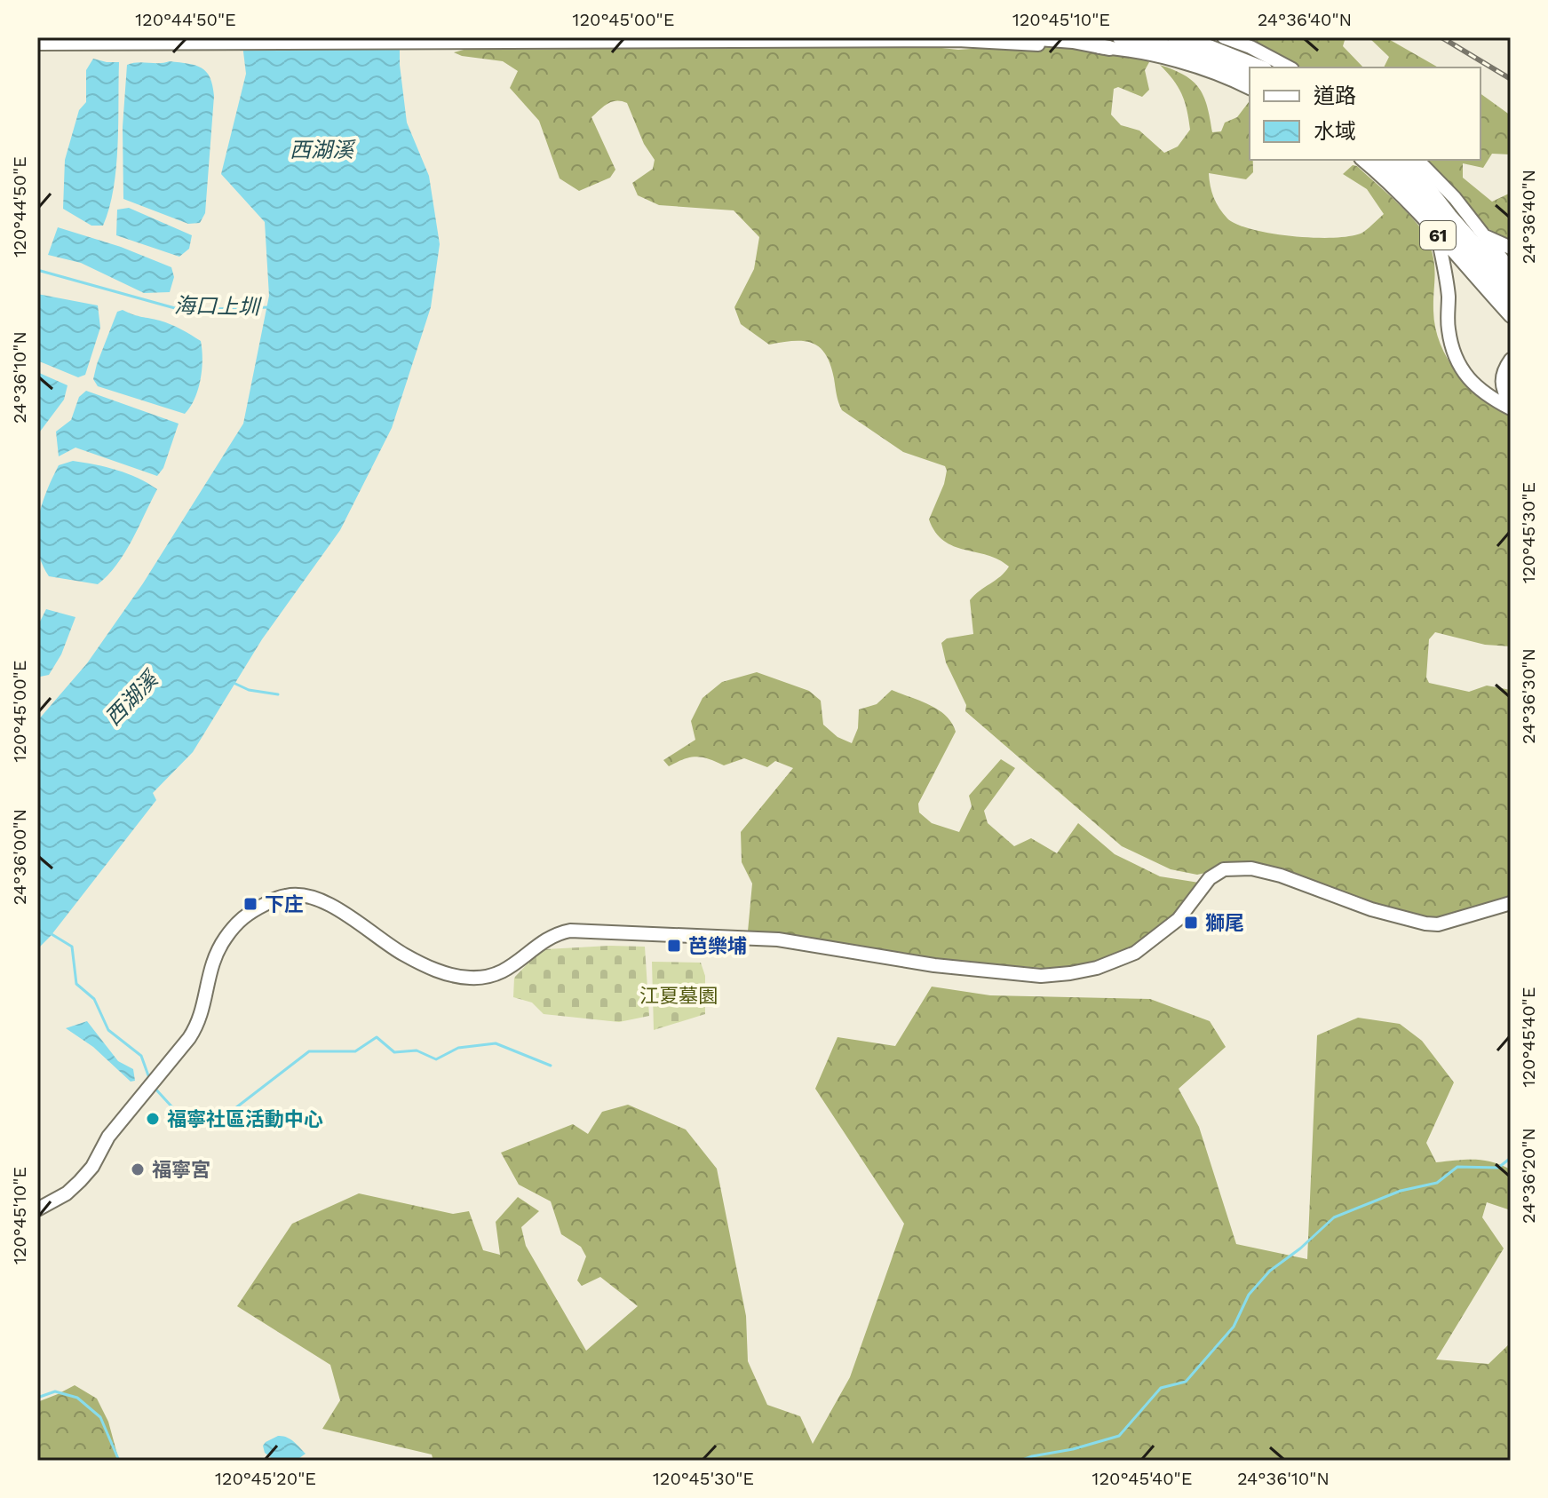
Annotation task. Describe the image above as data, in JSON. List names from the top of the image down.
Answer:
{
  "streets": {
    "highway": ["61"]
  },
  "water": ["西湖溪", "海口上圳"],
  "parks": ["江夏墓園"],
  "places": {
    "transit": ["下庄", "獅尾", "芭樂埔"],
    "other": ["福寧社區活動中心", "福寧宮"]
  },
  "legend": ["道路", "水域"],
  "coordinates": [
    "120°44'50\"E",
    "120°45'00\"E",
    "120°45'10\"E",
    "24°36'40\"N",
    "24°36'10\"N",
    "120°45'30\"E",
    "24°36'30\"N",
    "24°36'00\"N",
    "120°45'40\"E",
    "24°36'20\"N",
    "120°45'20\"E"
  ]
}
